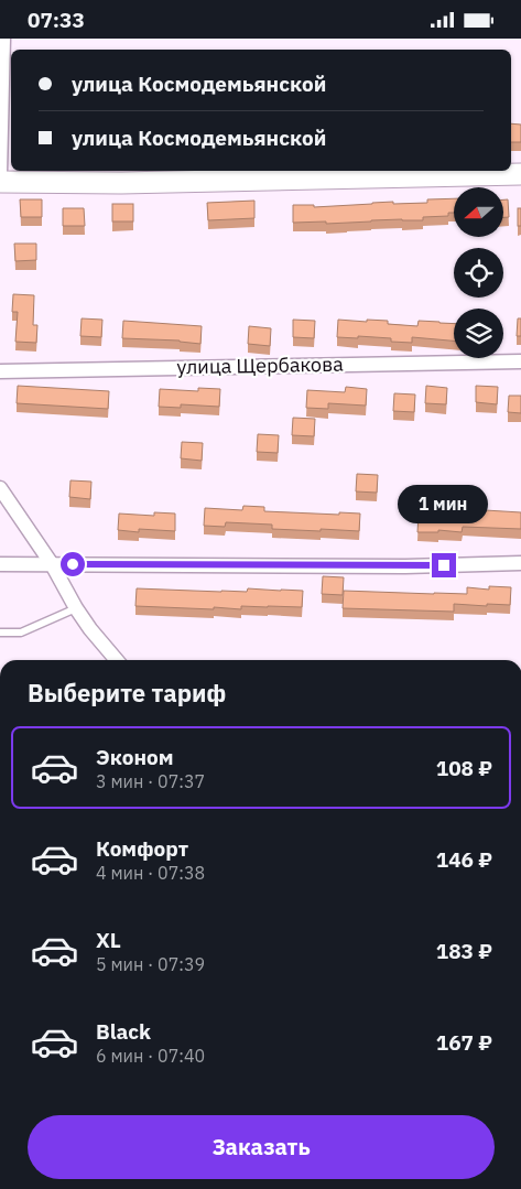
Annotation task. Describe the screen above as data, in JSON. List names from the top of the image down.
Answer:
{
  "streets": {
    "street": ["улица Щербакова"]
  },
  "north": "left",
  "page": {
    "status": "07:33",
    "banner": ["улица Космодемьянской", "улица Космодемьянской"],
    "bubble": "1 мин",
    "heading": "Выберите тариф",
    "list": [
      {
        "name": "Эконом",
        "note": "3 мин · 07:37",
        "value": "108 ₽"
      },
      {
        "name": "Комфорт",
        "note": "4 мин · 07:38",
        "value": "146 ₽"
      },
      {
        "name": "XL",
        "note": "5 мин · 07:39",
        "value": "183 ₽"
      },
      {
        "name": "Black",
        "note": "6 мин · 07:40",
        "value": "167 ₽"
      }
    ],
    "buttons": "Заказать"
  }
}
